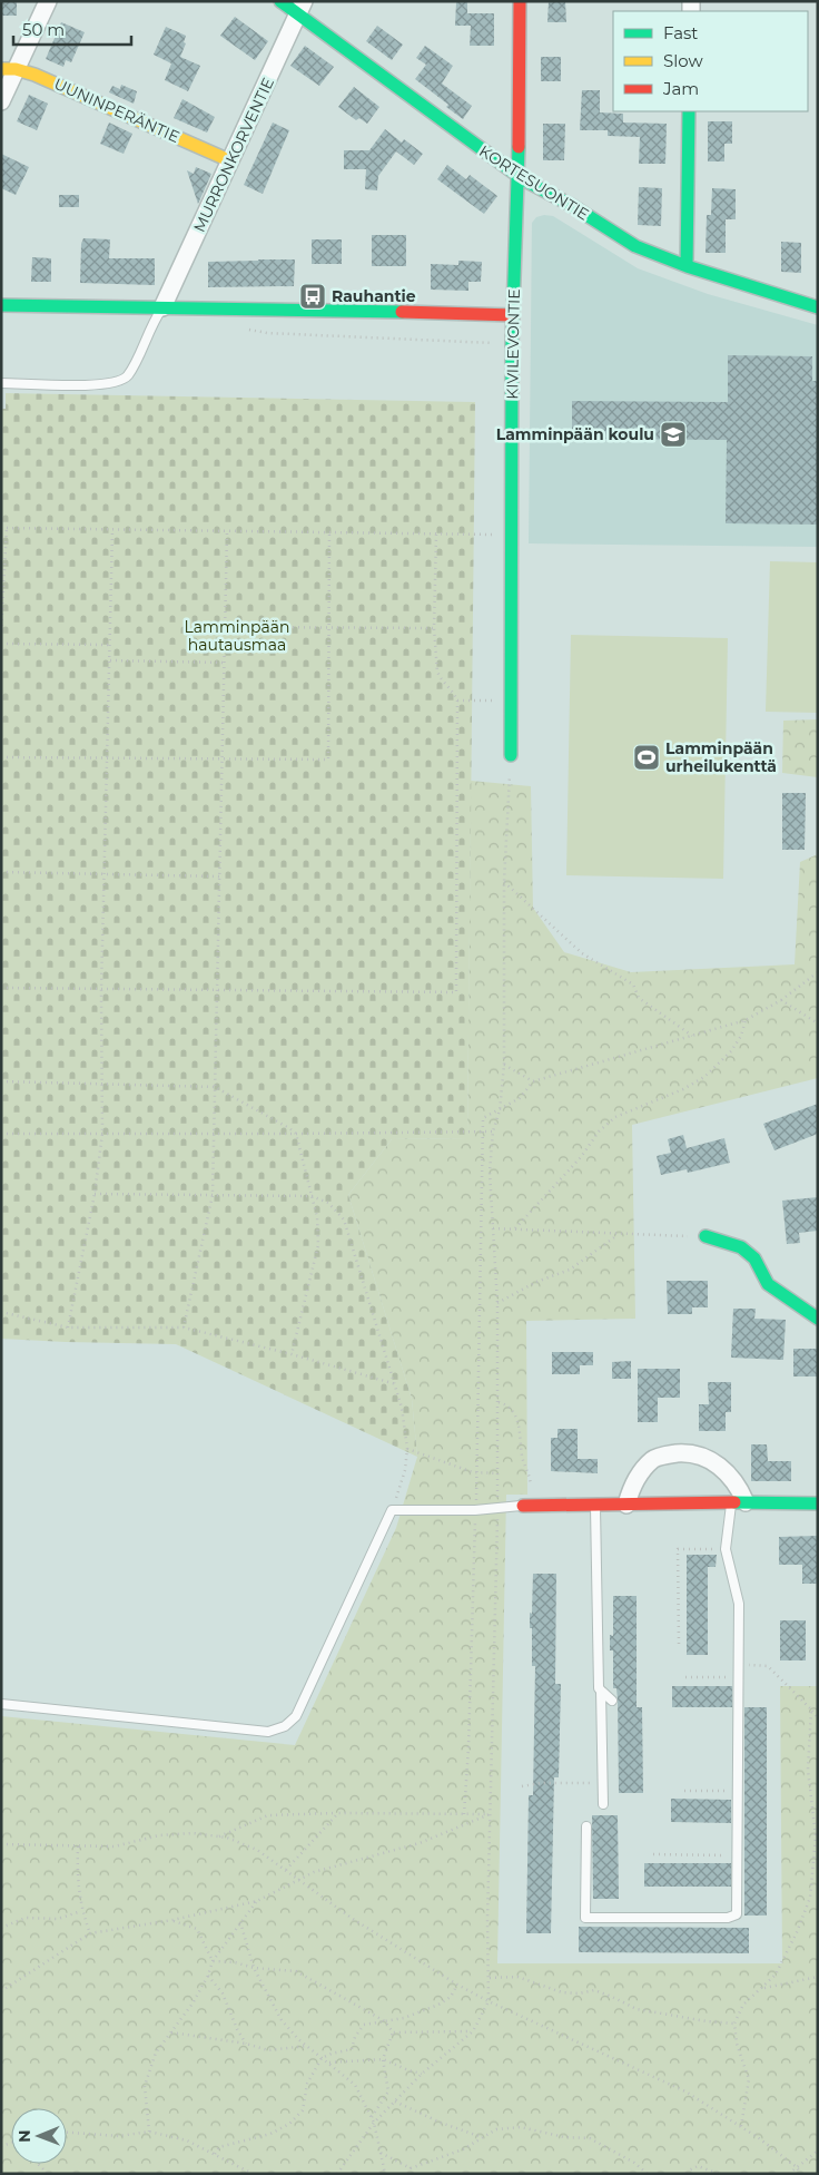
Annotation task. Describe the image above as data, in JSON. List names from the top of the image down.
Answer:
{
  "streets": {
    "street": [
      "UUNINPERÄNTIE",
      "MURRONKORVENTIE",
      "KORTESUONTIE",
      "KIVILEVONTIE"
    ]
  },
  "crossings": [
    ["UUNINPERÄNTIE", "MURRONKORVENTIE"],
    ["MURRONKORVENTIE", "KORTESUONTIE"],
    ["KORTESUONTIE", "KIVILEVONTIE"]
  ],
  "parks": ["Lamminpään hautausmaa"],
  "places": {
    "bus stop": ["Rauhantie"],
    "school or university": ["Lamminpään koulu"],
    "sports": ["Lamminpään urheilukenttä"]
  },
  "legend": ["Fast", "Slow", "Jam"],
  "scale_bar": "50 m",
  "north": "left"
}
